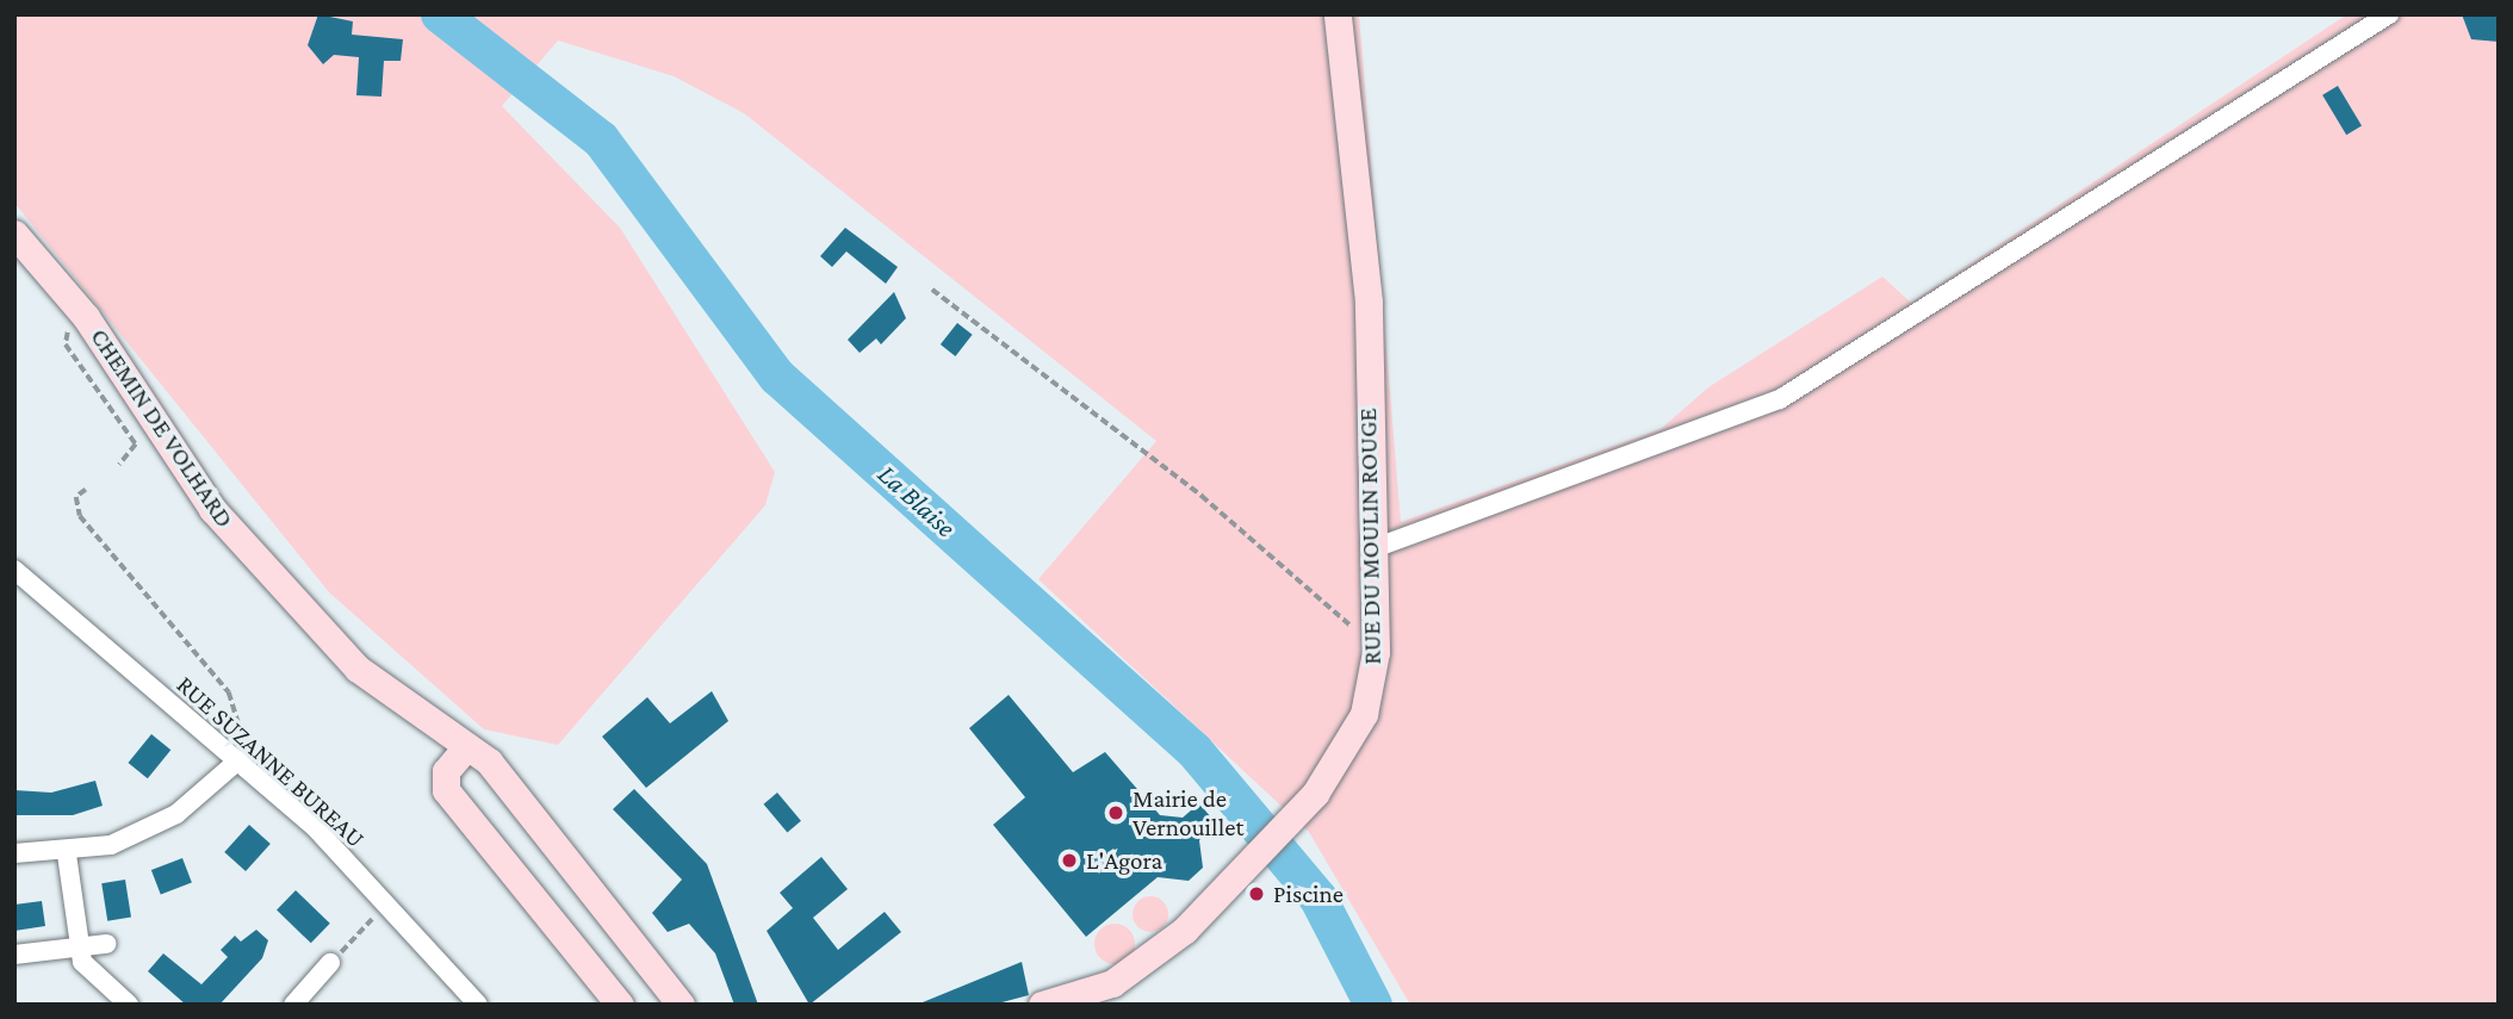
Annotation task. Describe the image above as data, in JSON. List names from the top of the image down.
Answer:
{
  "streets": {
    "street": ["CHEMIN DE VOLHARD", "RUE DU MOULIN ROUGE", "RUE SUZANNE BUREAU"]
  },
  "water": ["La Blaise"],
  "places": ["Mairie de Vernouillet", "L'Agora", "Piscine"]
}
